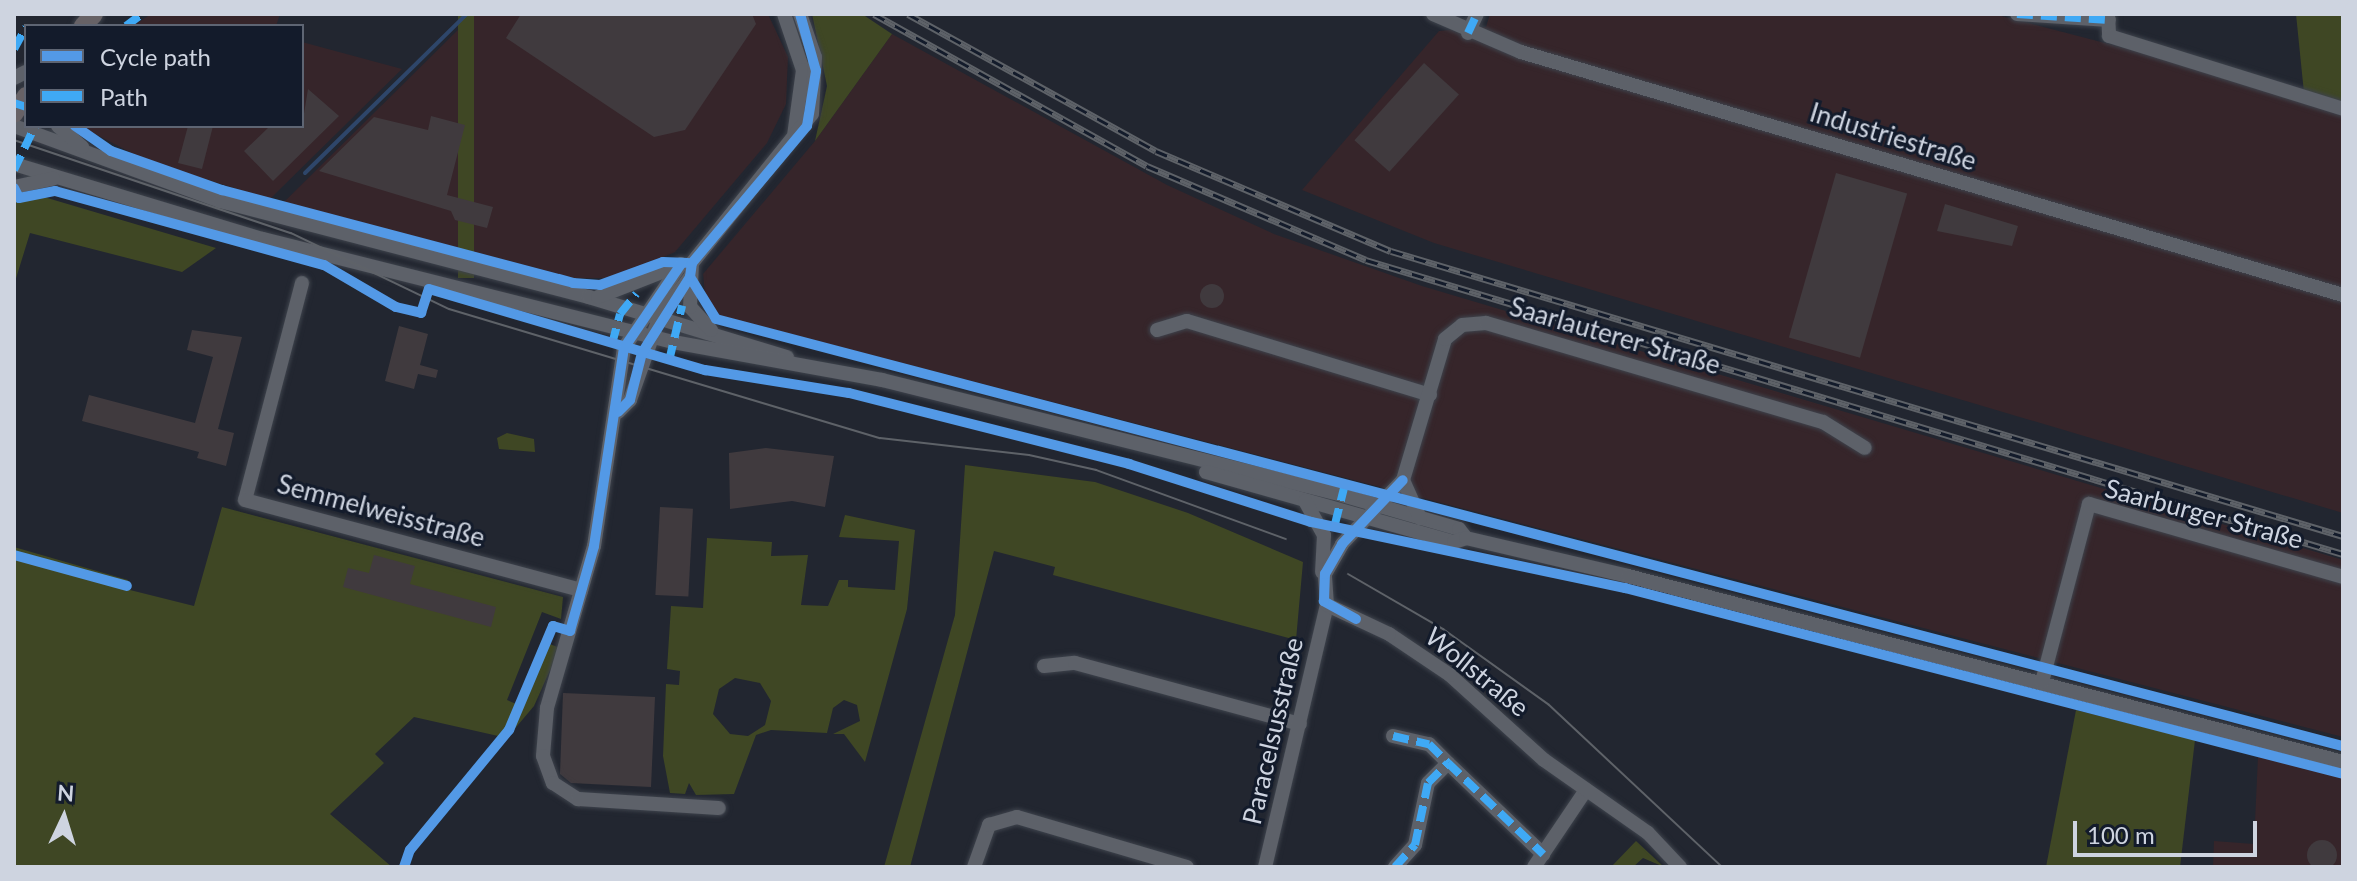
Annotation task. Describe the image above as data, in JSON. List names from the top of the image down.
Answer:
{
  "streets": {
    "street": [
      "Industriestraße",
      "Saarlauterer Straße",
      "Semmelweisstraße",
      "Saarburger Straße",
      "Wollstraße",
      "Paracelsusstraße"
    ]
  },
  "crossings": [
    ["Wollstraße", "Paracelsusstraße"]
  ],
  "legend": ["Cycle path", "Path"],
  "scale_bar": "100 m",
  "north": "top"
}
